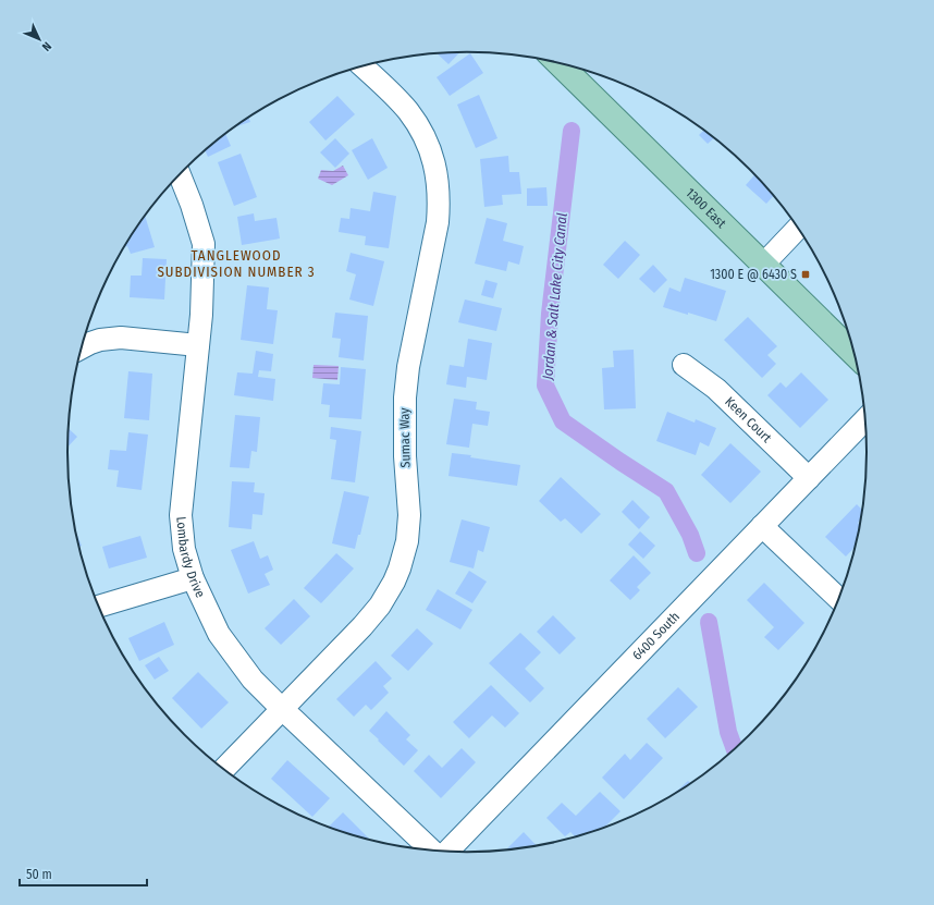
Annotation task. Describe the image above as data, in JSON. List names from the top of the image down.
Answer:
{
  "streets": {
    "main road": ["1300 East"],
    "street": [
      "Keen Court",
      "Sumac Way",
      "Lombardy Drive",
      "6400 South"
    ]
  },
  "crossings": [
    ["Keen Court", "6400 South"],
    ["Sumac Way", "Lombardy Drive"]
  ],
  "districts": ["TANGLEWOOD SUBDIVISION NUMBER 3"],
  "water": ["Jordan & Salt Lake City Canal"],
  "places": {
    "transit": ["1300 E @ 6430 S"]
  },
  "scale_bar": "50 m",
  "north": "bottom right"
}
